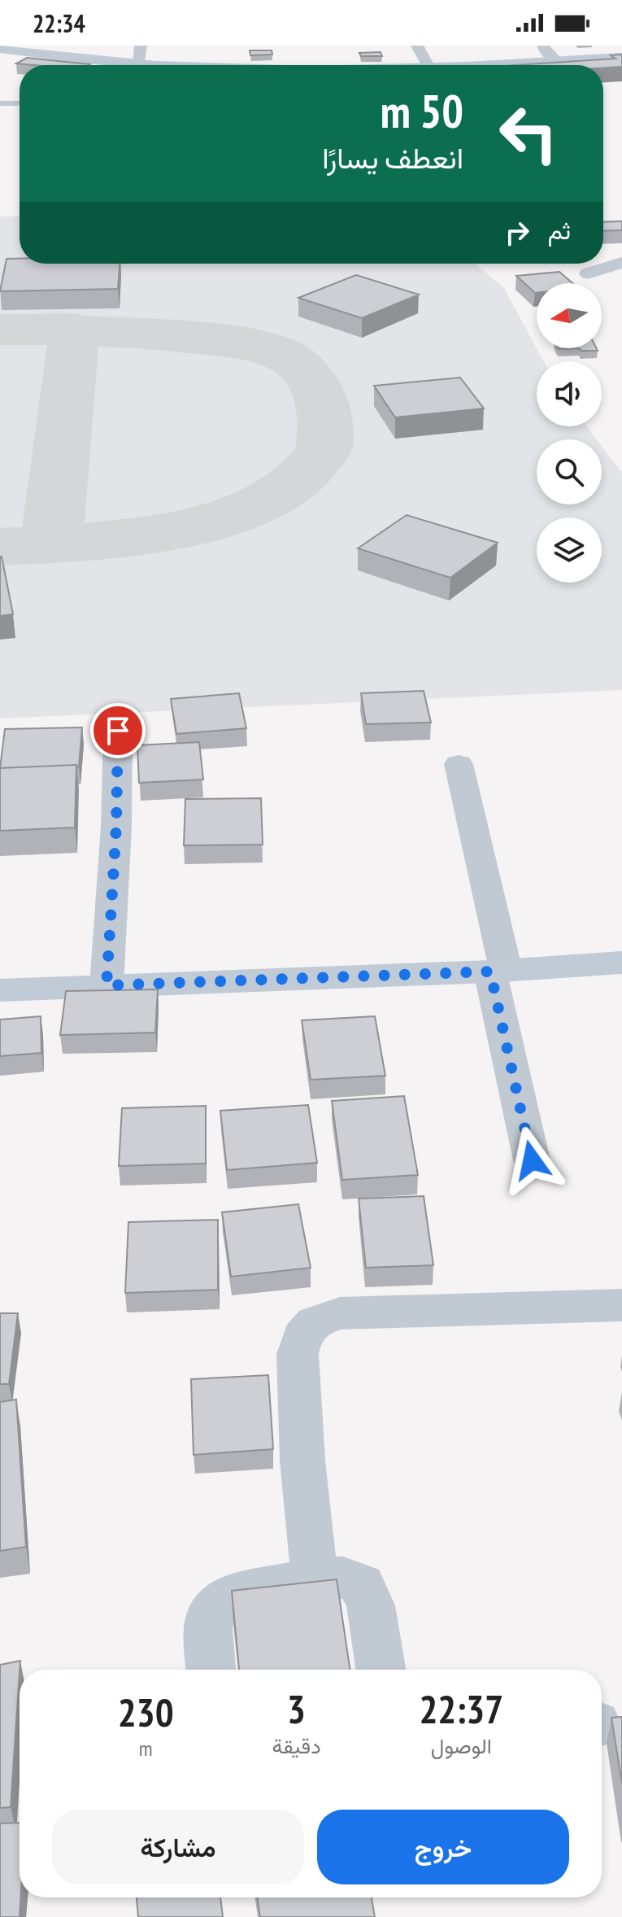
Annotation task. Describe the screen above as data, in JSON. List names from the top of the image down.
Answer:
{
  "north": "left",
  "page": {
    "status": "22:34",
    "turn": ["50 m", "انعطف يسارًا"],
    "then": "ثم",
    "eta": [
      "22:37",
      "الوصول",
      "3",
      "دقيقة",
      "230",
      "m"
    ],
    "buttons": ["خروج", "مشاركة"]
  }
}
